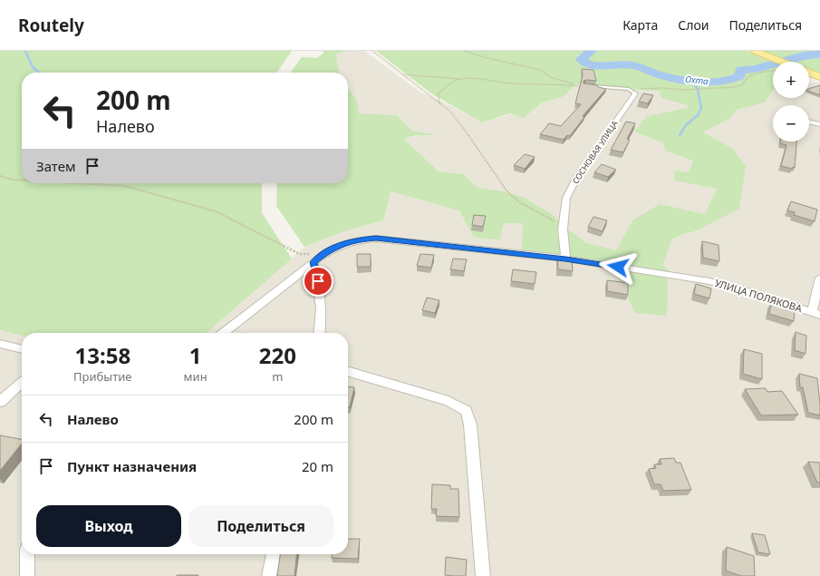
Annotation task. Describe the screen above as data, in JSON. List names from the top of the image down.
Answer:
{
  "streets": {
    "street": ["СОСНОВАЯ УЛИЦА", "УЛИЦА ПОЛЯКОВА"]
  },
  "crossings": [
    ["СОСНОВАЯ УЛИЦА", "УЛИЦА ПОЛЯКОВА"]
  ],
  "water": ["Охта"],
  "page": {
    "header": "Routely",
    "nav": ["Карта", "Слои", "Поделиться"],
    "map_buttons": ["+", "−"],
    "turn": ["200 m", "Налево"],
    "then": "Затем",
    "eta": [
      "13:58",
      "Прибытие",
      "1",
      "мин",
      "220",
      "m"
    ],
    "list": [
      {
        "name": "Налево",
        "value": "200 m"
      },
      {
        "name": "Пункт назначения",
        "value": "20 m"
      }
    ],
    "buttons": ["Выход", "Поделиться"]
  }
}
